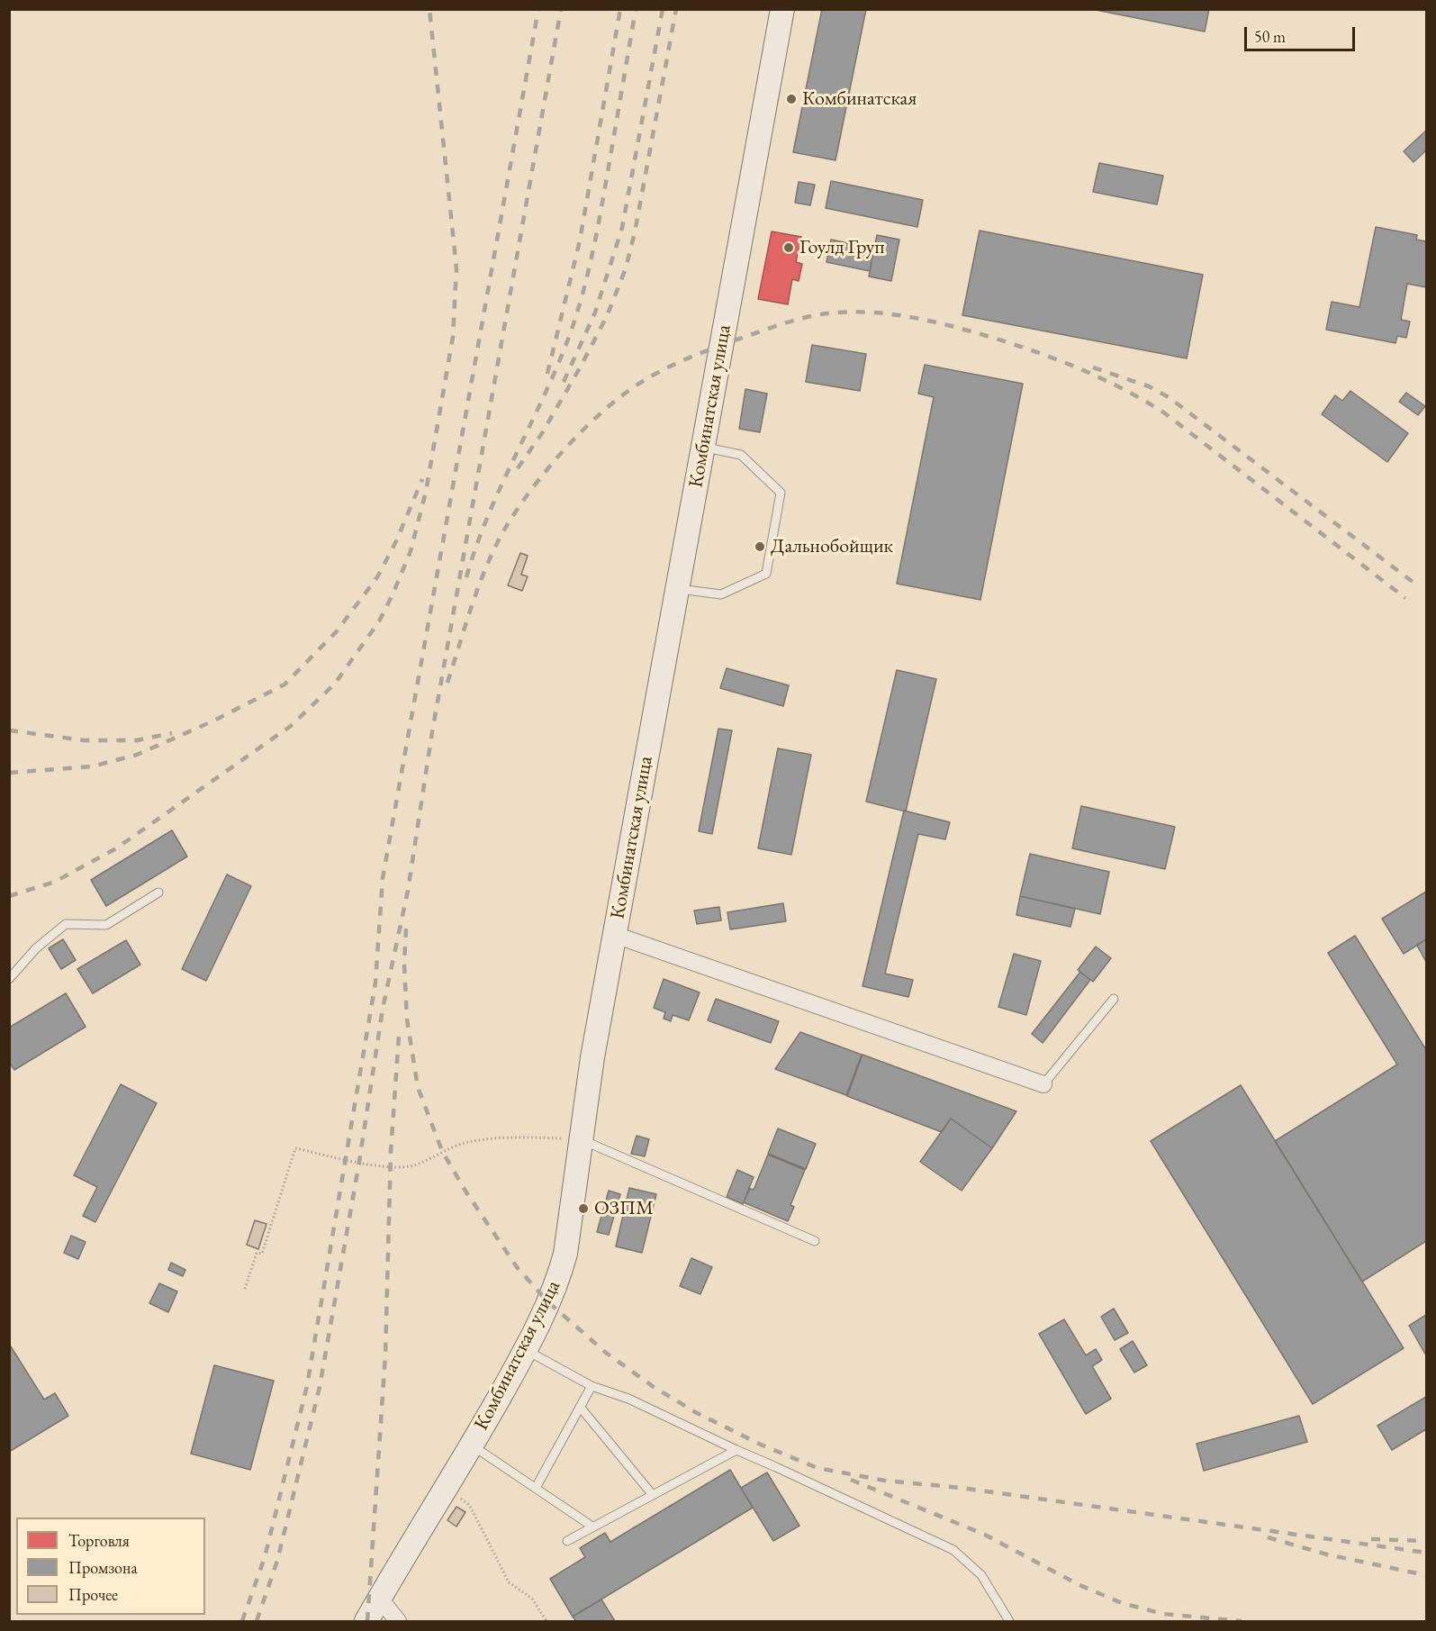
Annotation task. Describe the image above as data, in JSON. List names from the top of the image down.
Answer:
{
  "streets": {
    "main road": ["Комбинатская улица"]
  },
  "places": [
    "Комбинатская",
    "Гоулд Груп",
    "Дальнобойщик",
    "ОЗПМ"
  ],
  "legend": ["Торговля", "Промзона", "Прочее"],
  "scale_bar": "50 m"
}
